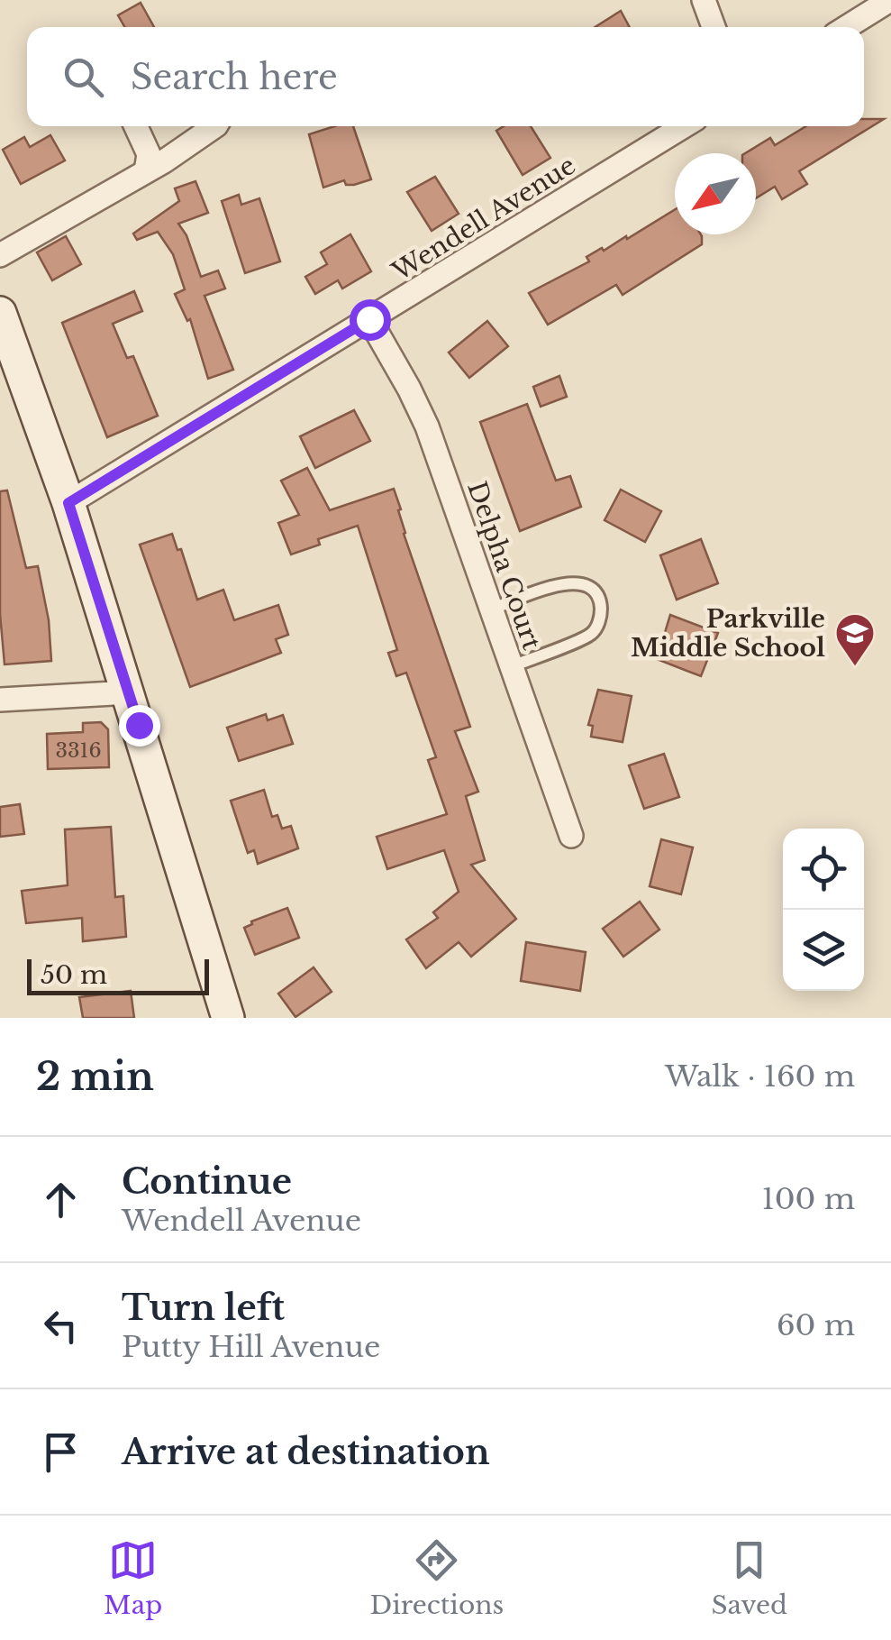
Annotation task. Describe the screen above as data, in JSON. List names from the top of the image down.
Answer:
{
  "streets": {
    "street": ["Wendell Avenue", "Delpha Court"]
  },
  "crossings": [
    ["Wendell Avenue", "Delpha Court"]
  ],
  "places": {
    "school or university": ["Parkville Middle School"]
  },
  "house_numbers": ["3316"],
  "scale_bar": "50 m",
  "north": "bottom left",
  "page": {
    "search": "Search here",
    "scale": "50 m",
    "heading": ["2 min", "Walk · 160 m"],
    "list": [
      ["Continue", "Wendell Avenue", "100 m"],
      ["Turn left", "Putty Hill Avenue", "60 m"],
      "Arrive at destination"
    ],
    "nav": ["Map", "Directions", "Saved"]
  }
}
